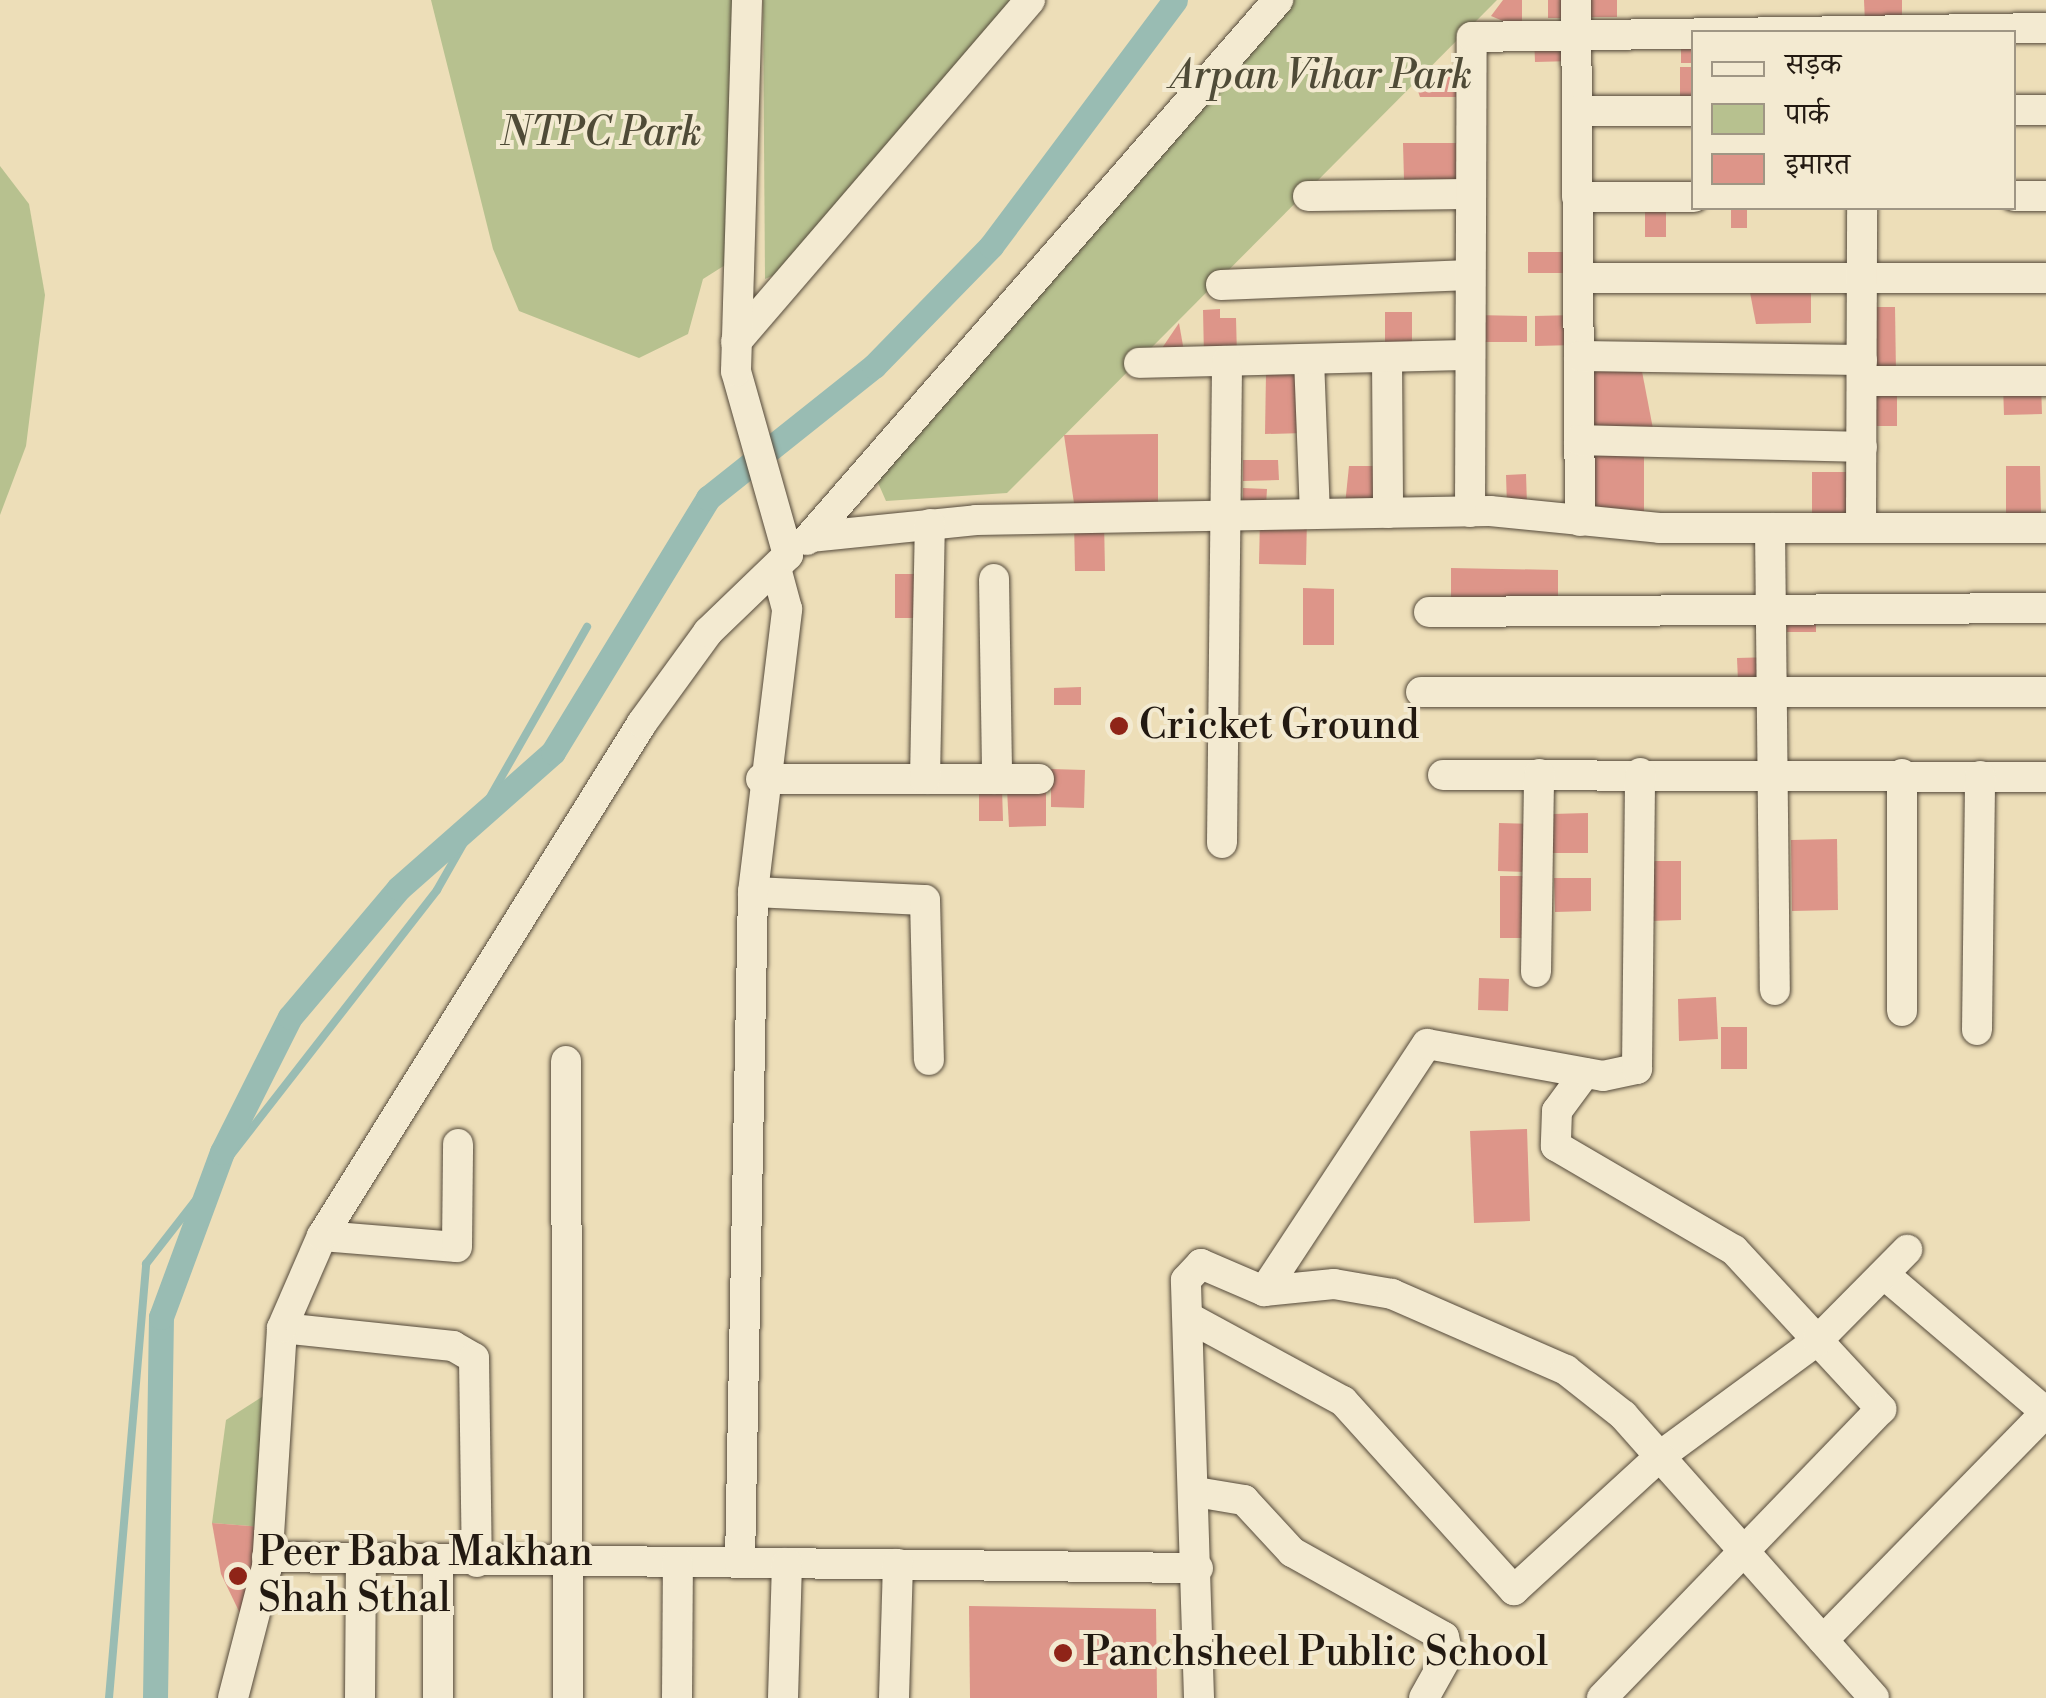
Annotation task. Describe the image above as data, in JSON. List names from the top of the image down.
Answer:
{
  "parks": ["Arpan Vihar Park", "NTPC Park"],
  "places": ["Cricket Ground", "Peer Baba Makhan Shah Sthal", "Panchsheel Public School"],
  "legend": ["सड़क", "पार्क", "इमारत"]
}
